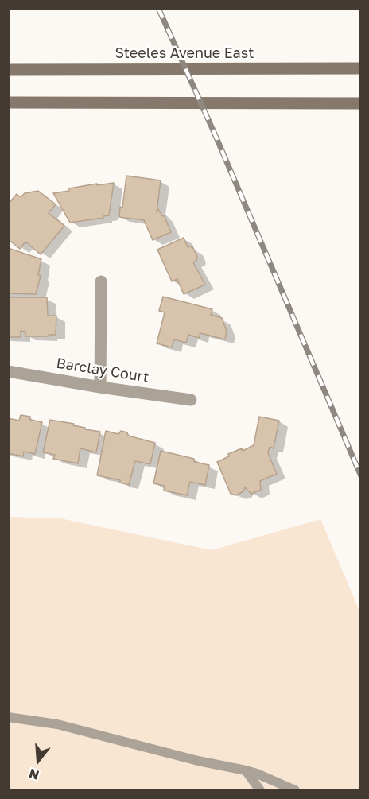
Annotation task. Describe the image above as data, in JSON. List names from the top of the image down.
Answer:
{
  "streets": {
    "main road": ["Steeles Avenue East"],
    "street": ["Barclay Court"]
  },
  "north": "bottom"
}
